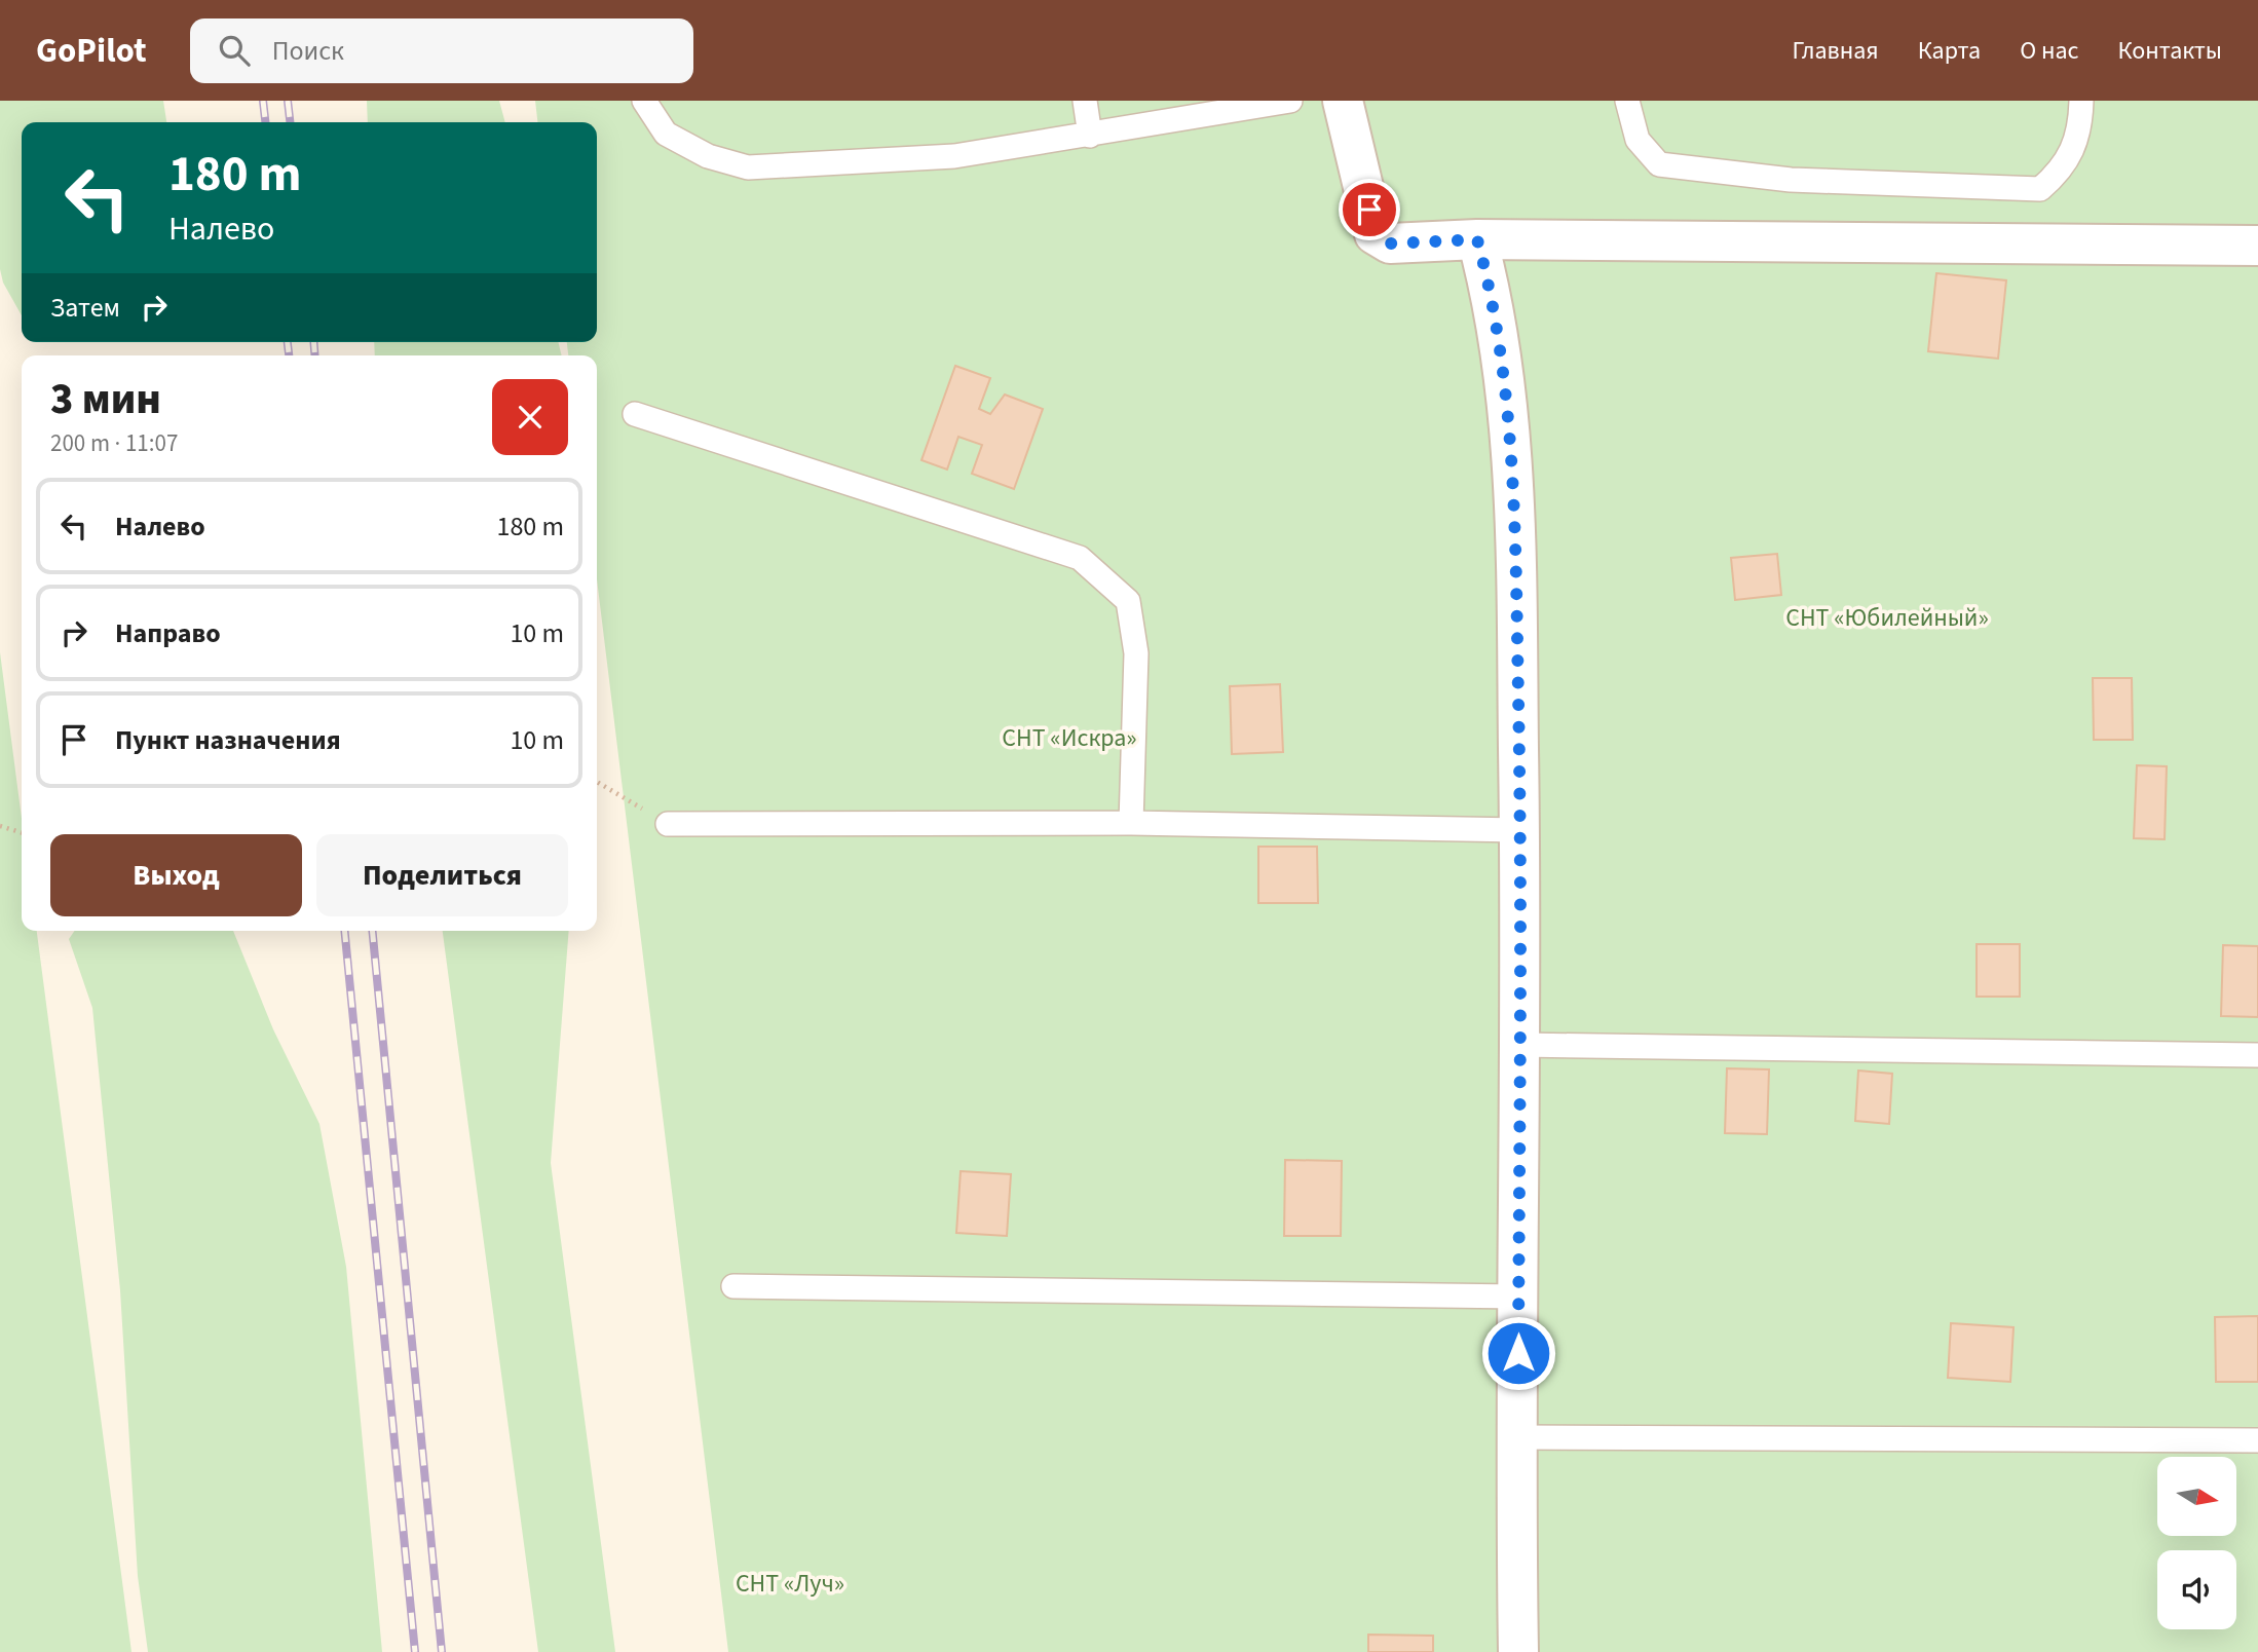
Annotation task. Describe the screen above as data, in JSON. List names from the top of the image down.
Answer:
{
  "parks": ["СНТ «Юбилейный»", "СНТ «Искра»", "СНТ «Луч»"],
  "north": "right",
  "page": {
    "header": "GoPilot",
    "search": "Поиск",
    "nav": [
      "Главная",
      "Карта",
      "О нас",
      "Контакты"
    ],
    "turn": ["180 m", "Налево"],
    "then": "Затем",
    "heading": ["3 мин", "200 m · 11:07"],
    "list": [
      {
        "name": "Налево",
        "value": "180 m"
      },
      {
        "name": "Направо",
        "value": "10 m"
      },
      {
        "name": "Пункт назначения",
        "value": "10 m"
      }
    ],
    "buttons": ["Выход", "Поделиться"]
  }
}
